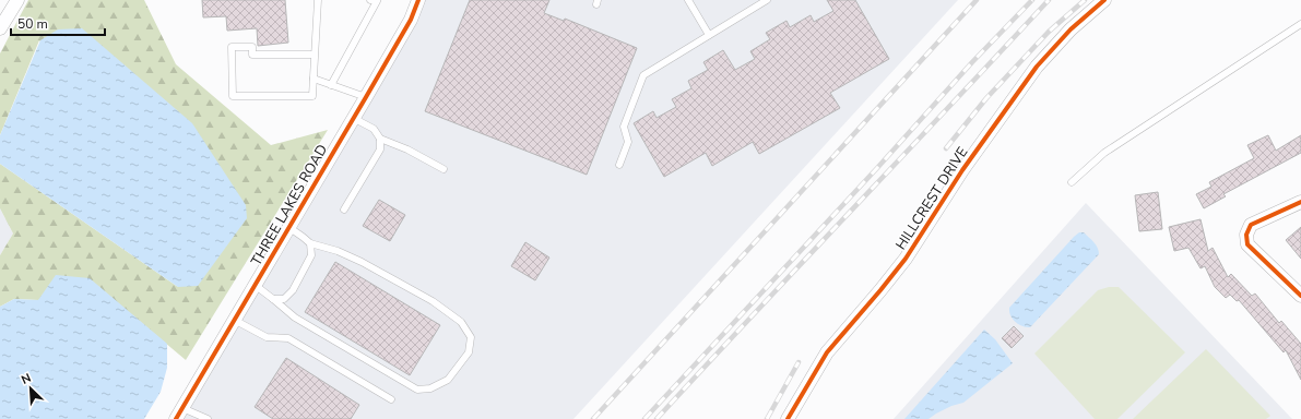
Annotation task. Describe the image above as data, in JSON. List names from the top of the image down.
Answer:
{
  "streets": {
    "street": ["HILLCREST DRIVE", "THREE LAKES ROAD"]
  },
  "scale_bar": "50 m",
  "north": "top left"
}
